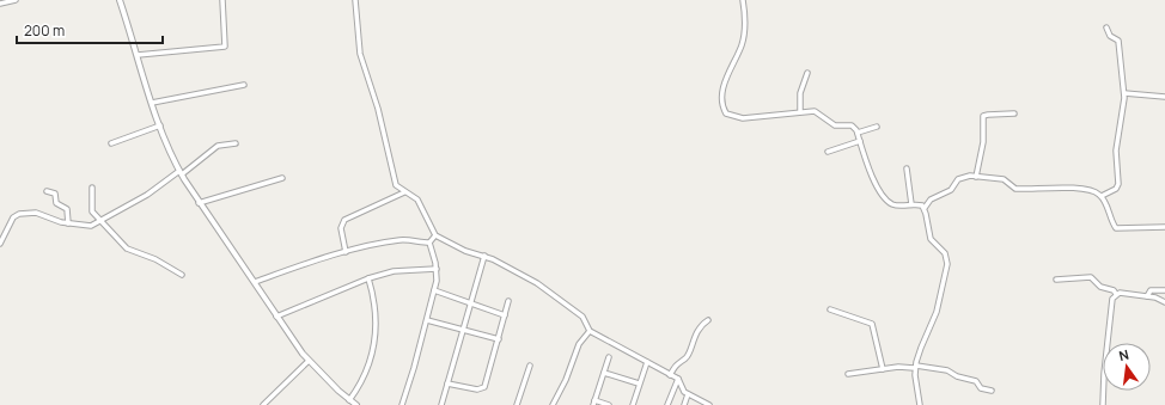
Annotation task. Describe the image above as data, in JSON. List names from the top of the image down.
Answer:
{
  "scale_bar": "200 m",
  "north": "top"
}
